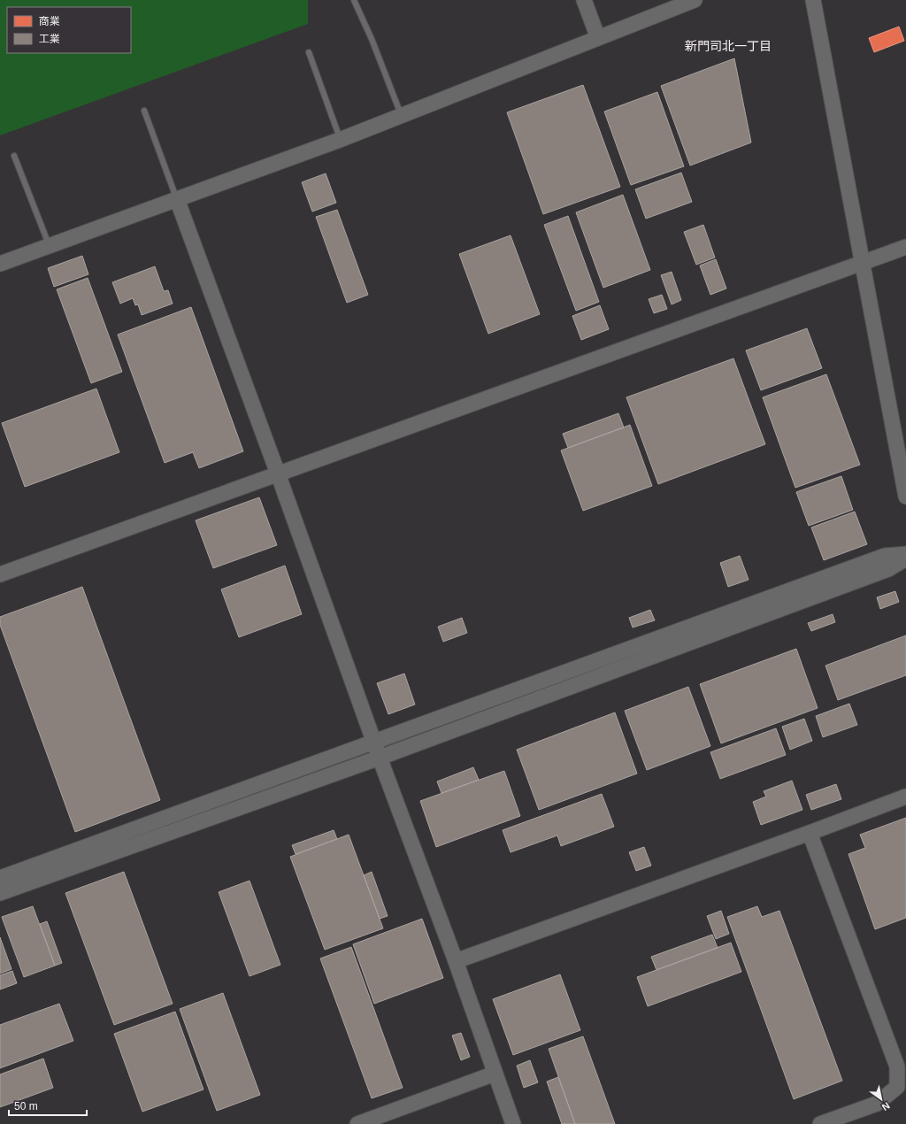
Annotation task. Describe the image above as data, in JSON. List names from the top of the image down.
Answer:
{
  "districts": ["新門司北一丁目"],
  "legend": ["商業", "工業"],
  "scale_bar": "50 m",
  "north": "bottom right"
}
